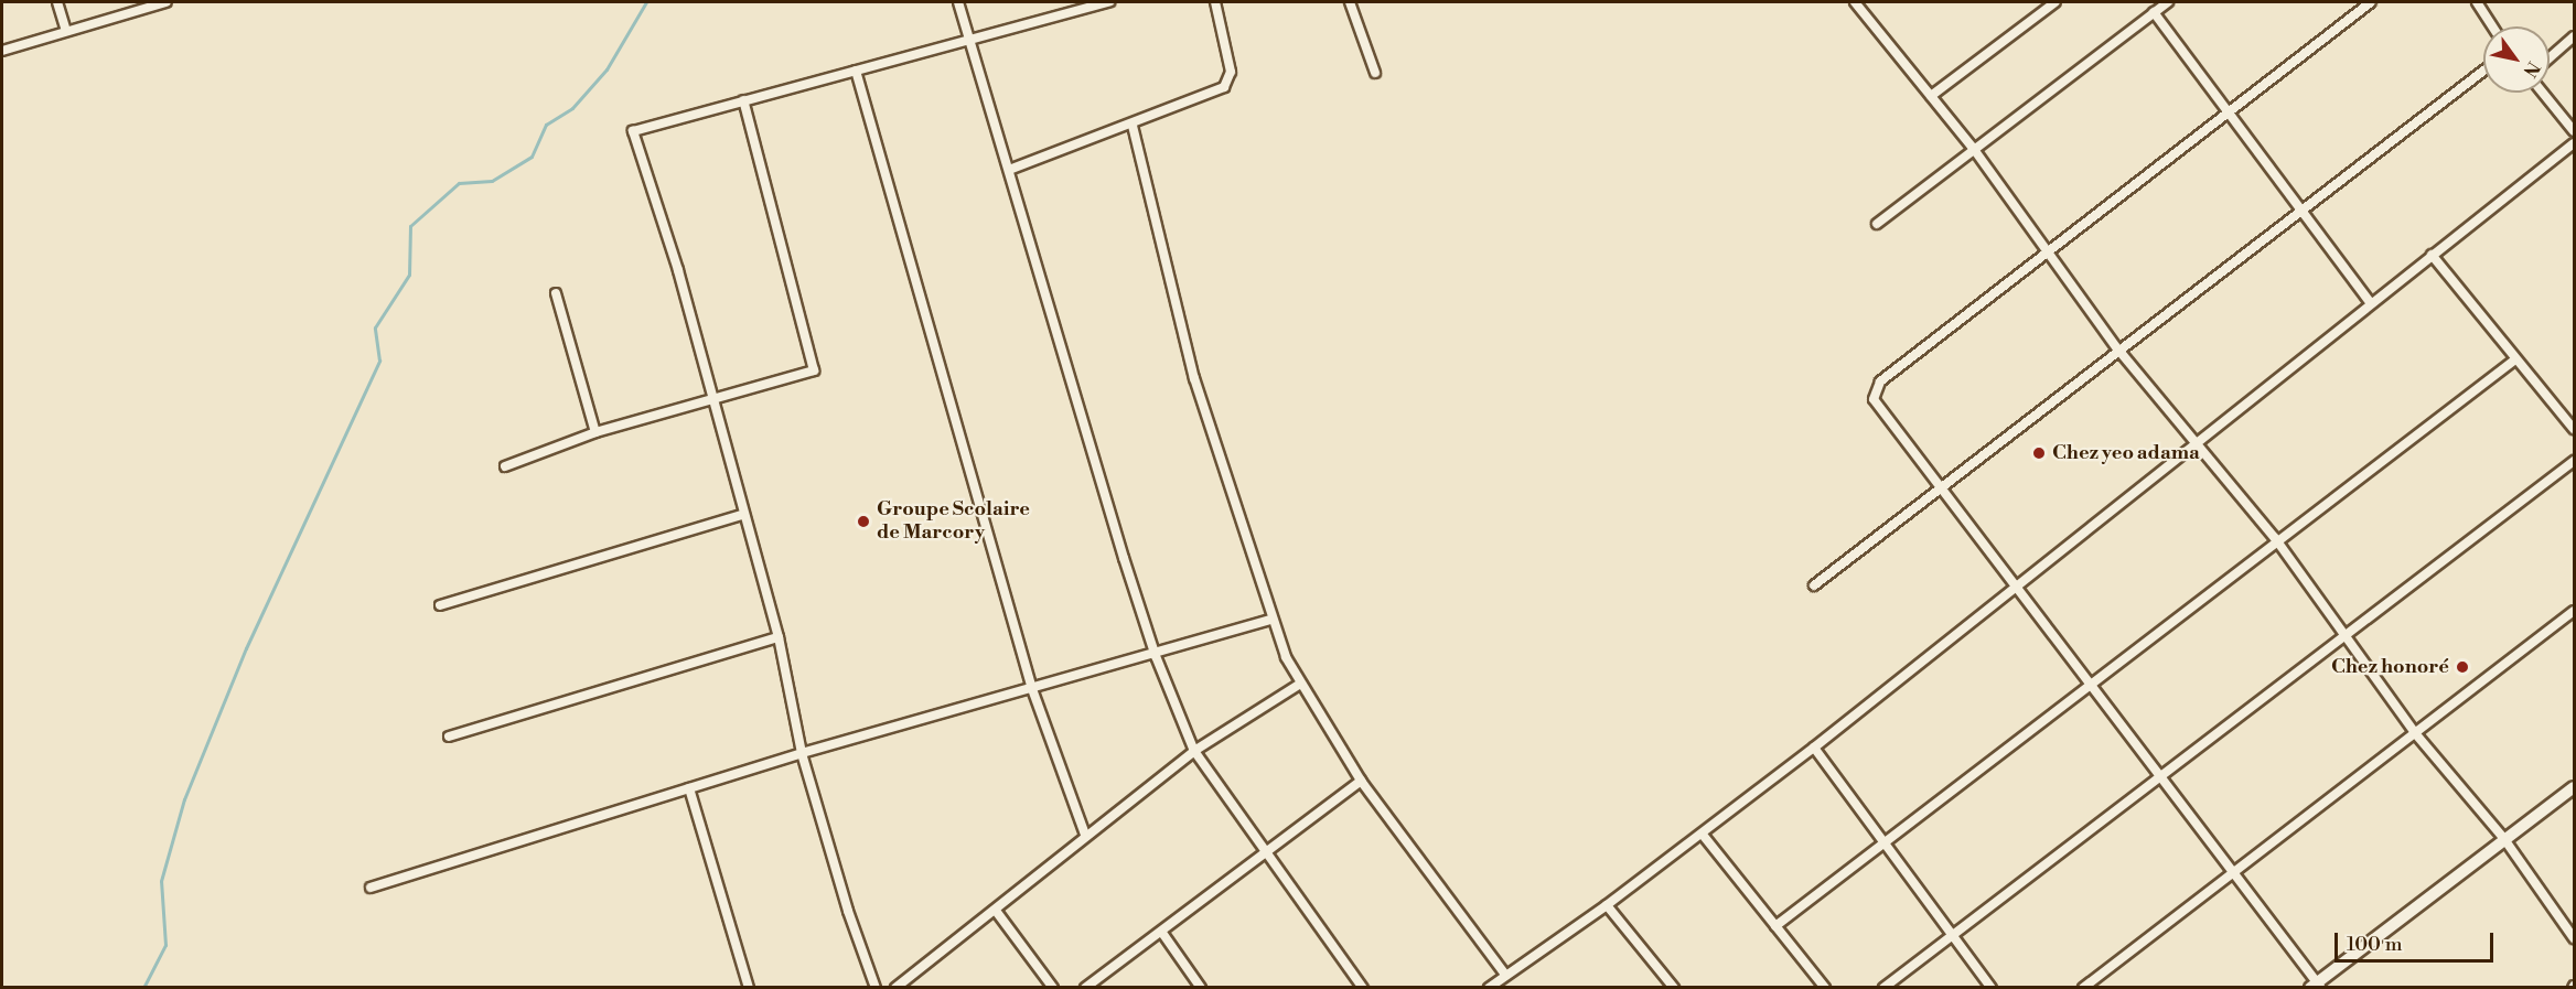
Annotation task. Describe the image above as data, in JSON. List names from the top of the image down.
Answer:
{
  "places": ["Chez yeo adama", "Groupe Scolaire de Marcory", "Chez honoré"],
  "scale_bar": "100 m",
  "north": "bottom right"
}
